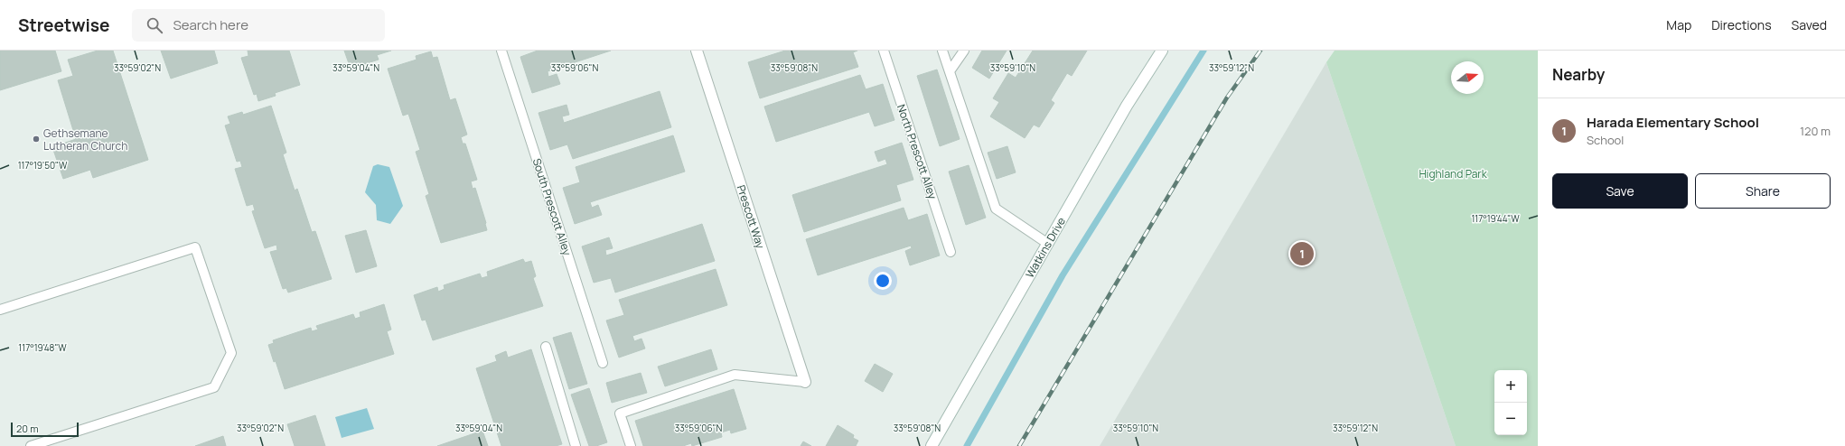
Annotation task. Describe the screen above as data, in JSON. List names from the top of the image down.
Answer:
{
  "streets": {
    "street": ["Prescott Way", "Watkins Drive"],
    "lane": ["North Prescott Alley", "South Prescott Alley"]
  },
  "parks": ["Highland Park"],
  "places": ["Gethsemane Lutheran Church"],
  "scale_bar": "20 m",
  "north": "right",
  "page": {
    "header": "Streetwise",
    "search": "Search here",
    "nav": ["Map", "Directions", "Saved"],
    "heading": "Nearby",
    "list": [
      {
        "mark": "1",
        "name": "Harada Elementary School",
        "note": "School",
        "value": "120 m"
      }
    ],
    "buttons": ["Save", "Share"],
    "pins": "1",
    "map_buttons": ["+", "−"],
    "scale": "20 m"
  },
  "coordinates": [
    "33°59'02\"N",
    "33°59'04\"N",
    "33°59'06\"N",
    "33°59'08\"N",
    "33°59'10\"N",
    "33°59'12\"N",
    "117°19'50\"W",
    "117°19'44\"W",
    "117°19'48\"W"
  ]
}
